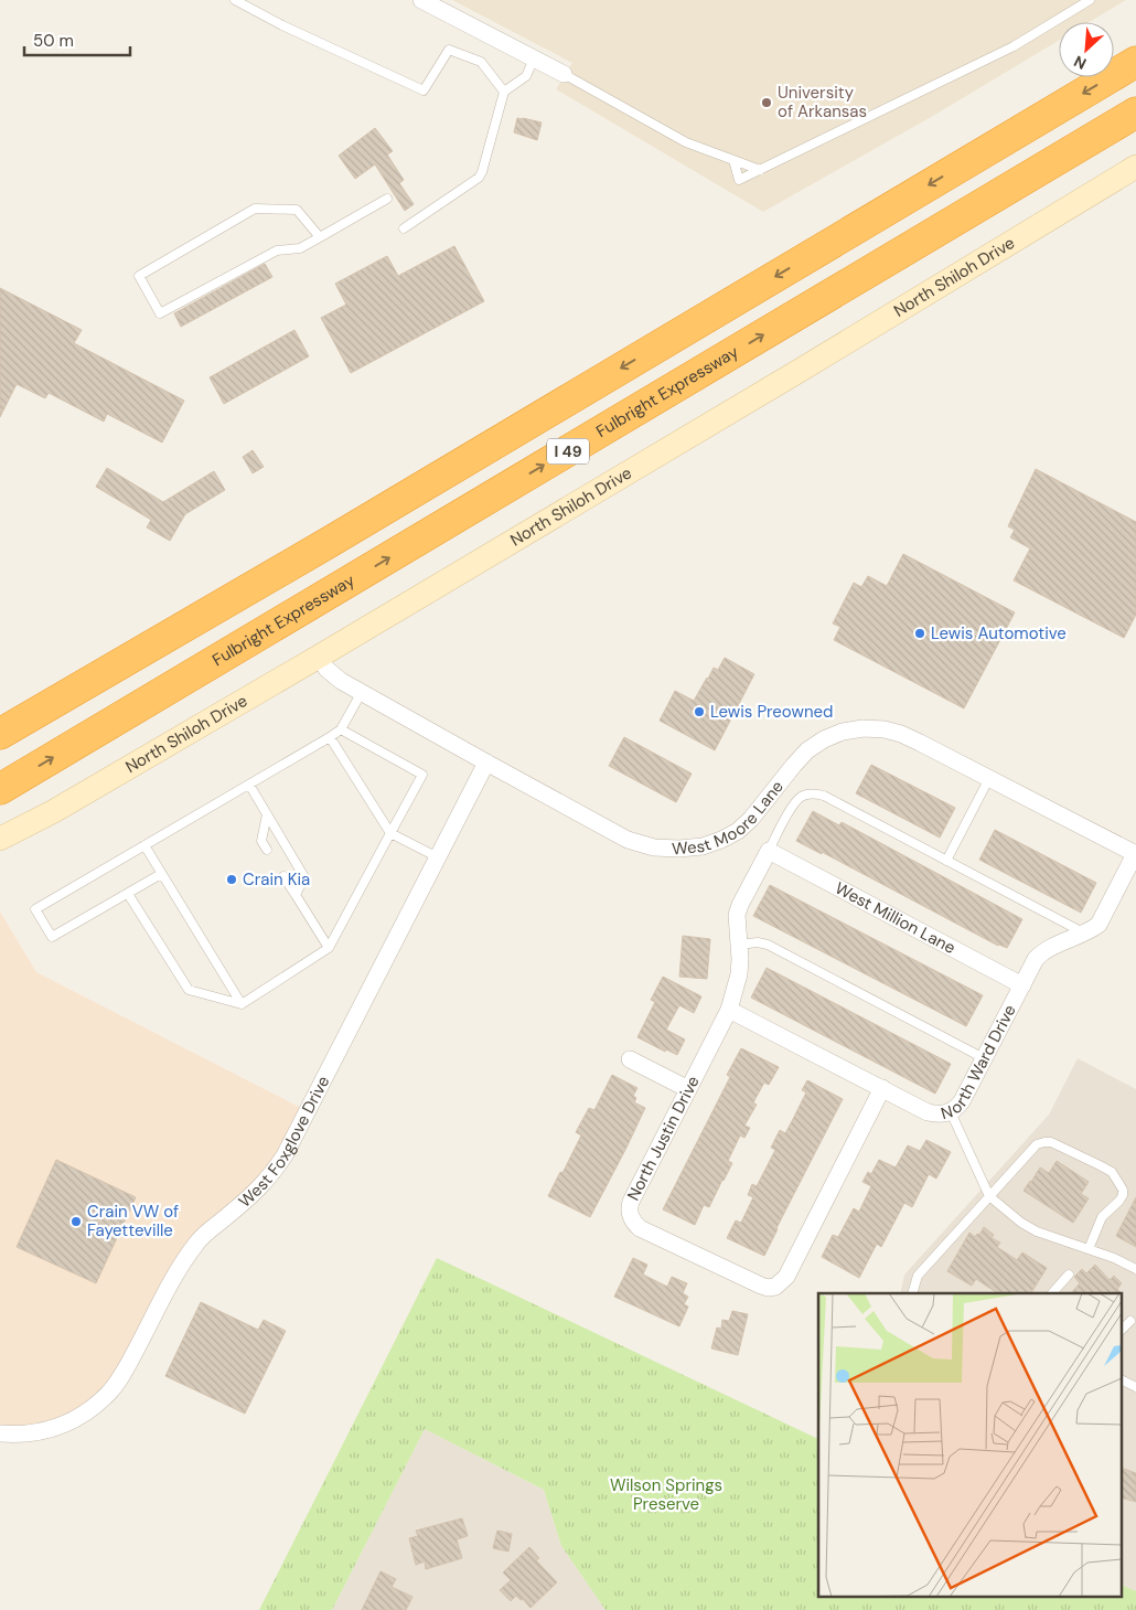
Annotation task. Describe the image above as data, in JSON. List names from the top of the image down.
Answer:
{
  "streets": {
    "highway": ["Fulbright Expressway", "I 49"],
    "street": [
      "North Shiloh Drive",
      "West Moore Lane",
      "West Million Lane",
      "North Ward Drive",
      "North Justin Drive",
      "West Foxglove Drive"
    ]
  },
  "crossings": [
    ["North Shiloh Drive", "West Moore Lane"],
    ["West Moore Lane", "North Ward Drive"],
    ["West Moore Lane", "West Foxglove Drive"],
    ["West Million Lane", "North Ward Drive"],
    ["West Million Lane", "North Justin Drive"],
    ["North Ward Drive", "North Justin Drive"]
  ],
  "parks": ["Wilson Springs Preserve"],
  "places": [
    "University of Arkansas",
    "Lewis Automotive",
    "Lewis Preowned",
    "Crain Kia",
    "Crain VW of Fayetteville"
  ],
  "scale_bar": "50 m",
  "north": "bottom left"
}
